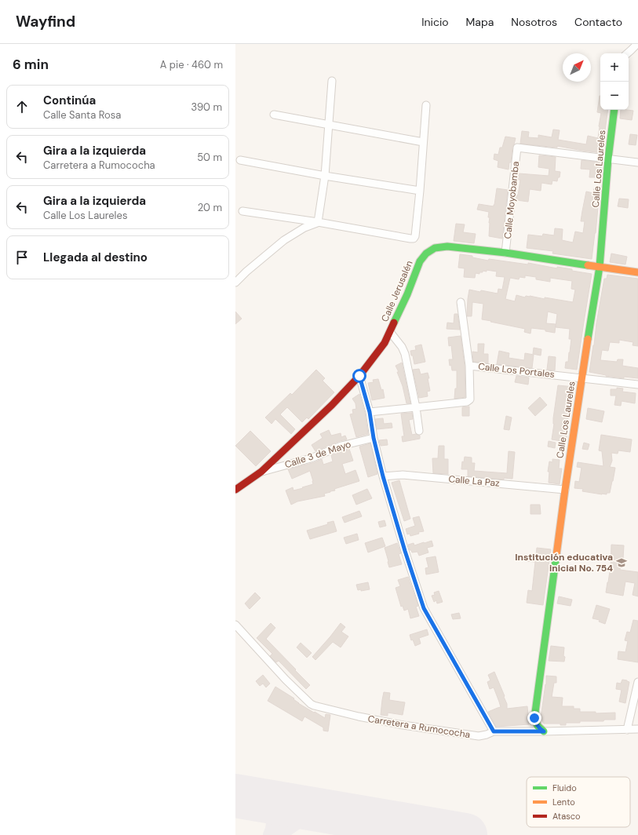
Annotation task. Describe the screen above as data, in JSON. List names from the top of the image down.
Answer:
{
  "streets": {
    "street": [
      "Calle Los Laureles",
      "Calle Moyobamba",
      "Calle Jerusalén",
      "Calle Los Portales",
      "Calle 3 de Mayo",
      "Calle La Paz",
      "Carretera a Rumococha"
    ]
  },
  "crossings": [
    ["Calle Los Laureles", "Calle Moyobamba"],
    ["Calle Los Laureles", "Calle Jerusalén"],
    ["Calle Los Laureles", "Calle Los Portales"],
    ["Calle Los Laureles", "Calle La Paz"],
    ["Calle Los Laureles", "Carretera a Rumococha"],
    ["Calle Moyobamba", "Calle Jerusalén"],
    ["Calle Jerusalén", "Calle 3 de Mayo"]
  ],
  "places": {
    "school or university": ["Institución educativa inicial No. 754"]
  },
  "legend": ["Fluido", "Lento", "Atasco"],
  "north": "top right",
  "page": {
    "header": "Wayfind",
    "nav": [
      "Inicio",
      "Mapa",
      "Nosotros",
      "Contacto"
    ],
    "heading": ["6 min", "A pie · 460 m"],
    "map_buttons": ["+", "−"],
    "list": [
      ["Continúa", "Calle Santa Rosa", "390 m"],
      ["Gira a la izquierda", "Carretera a Rumococha", "50 m"],
      ["Gira a la izquierda", "Calle Los Laureles", "20 m"],
      "Llegada al destino"
    ]
  }
}
